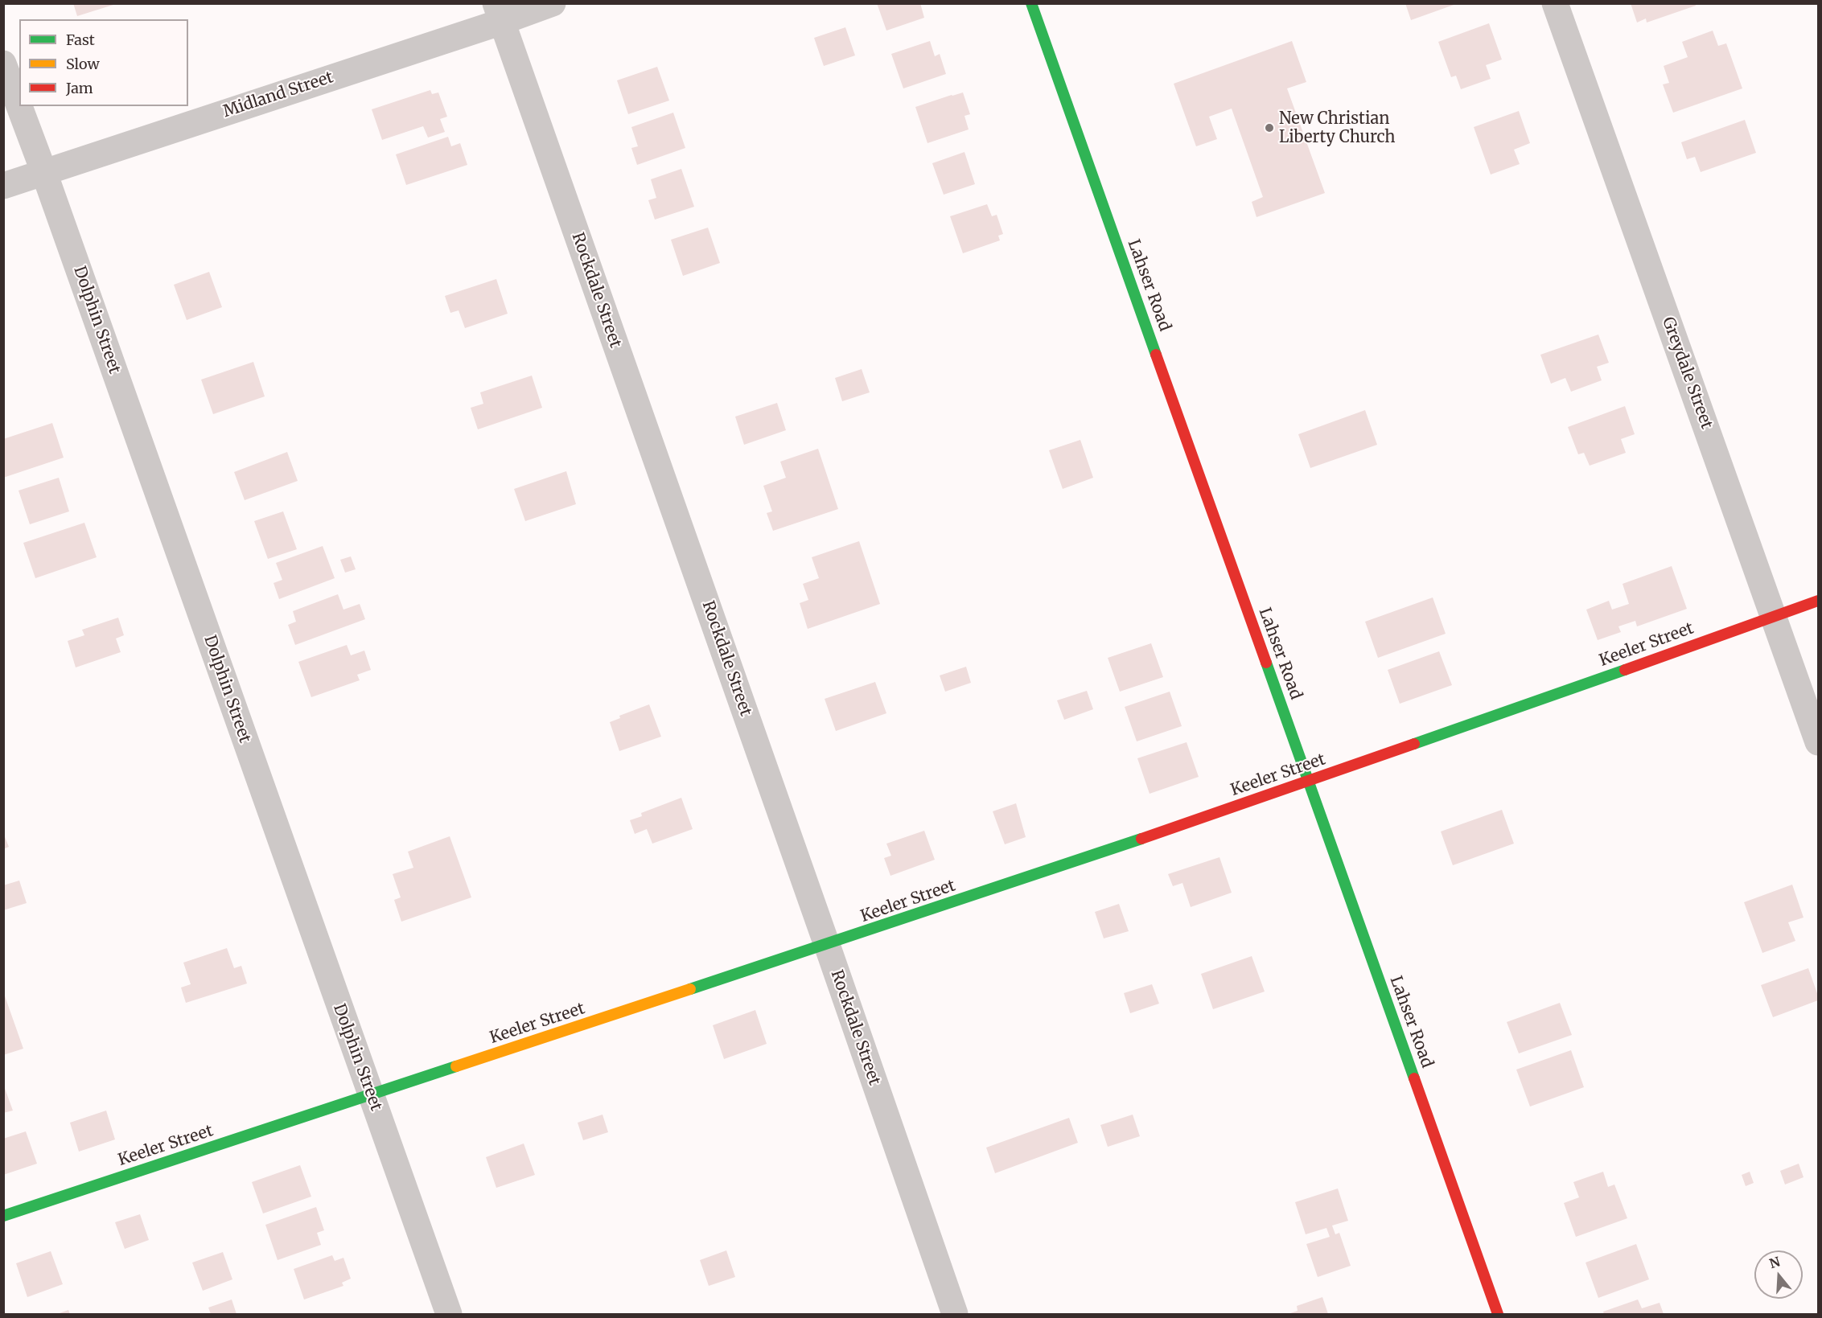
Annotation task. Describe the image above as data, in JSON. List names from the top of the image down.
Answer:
{
  "streets": {
    "street": [
      "Midland Street",
      "Lahser Road",
      "Rockdale Street",
      "Dolphin Street",
      "Greydale Street",
      "Keeler Street"
    ]
  },
  "crossings": [
    ["Midland Street", "Rockdale Street"],
    ["Midland Street", "Dolphin Street"],
    ["Lahser Road", "Keeler Street"],
    ["Rockdale Street", "Keeler Street"],
    ["Dolphin Street", "Keeler Street"],
    ["Greydale Street", "Keeler Street"]
  ],
  "places": ["New Christian Liberty Church"],
  "legend": ["Fast", "Slow", "Jam"],
  "north": "top"
}
